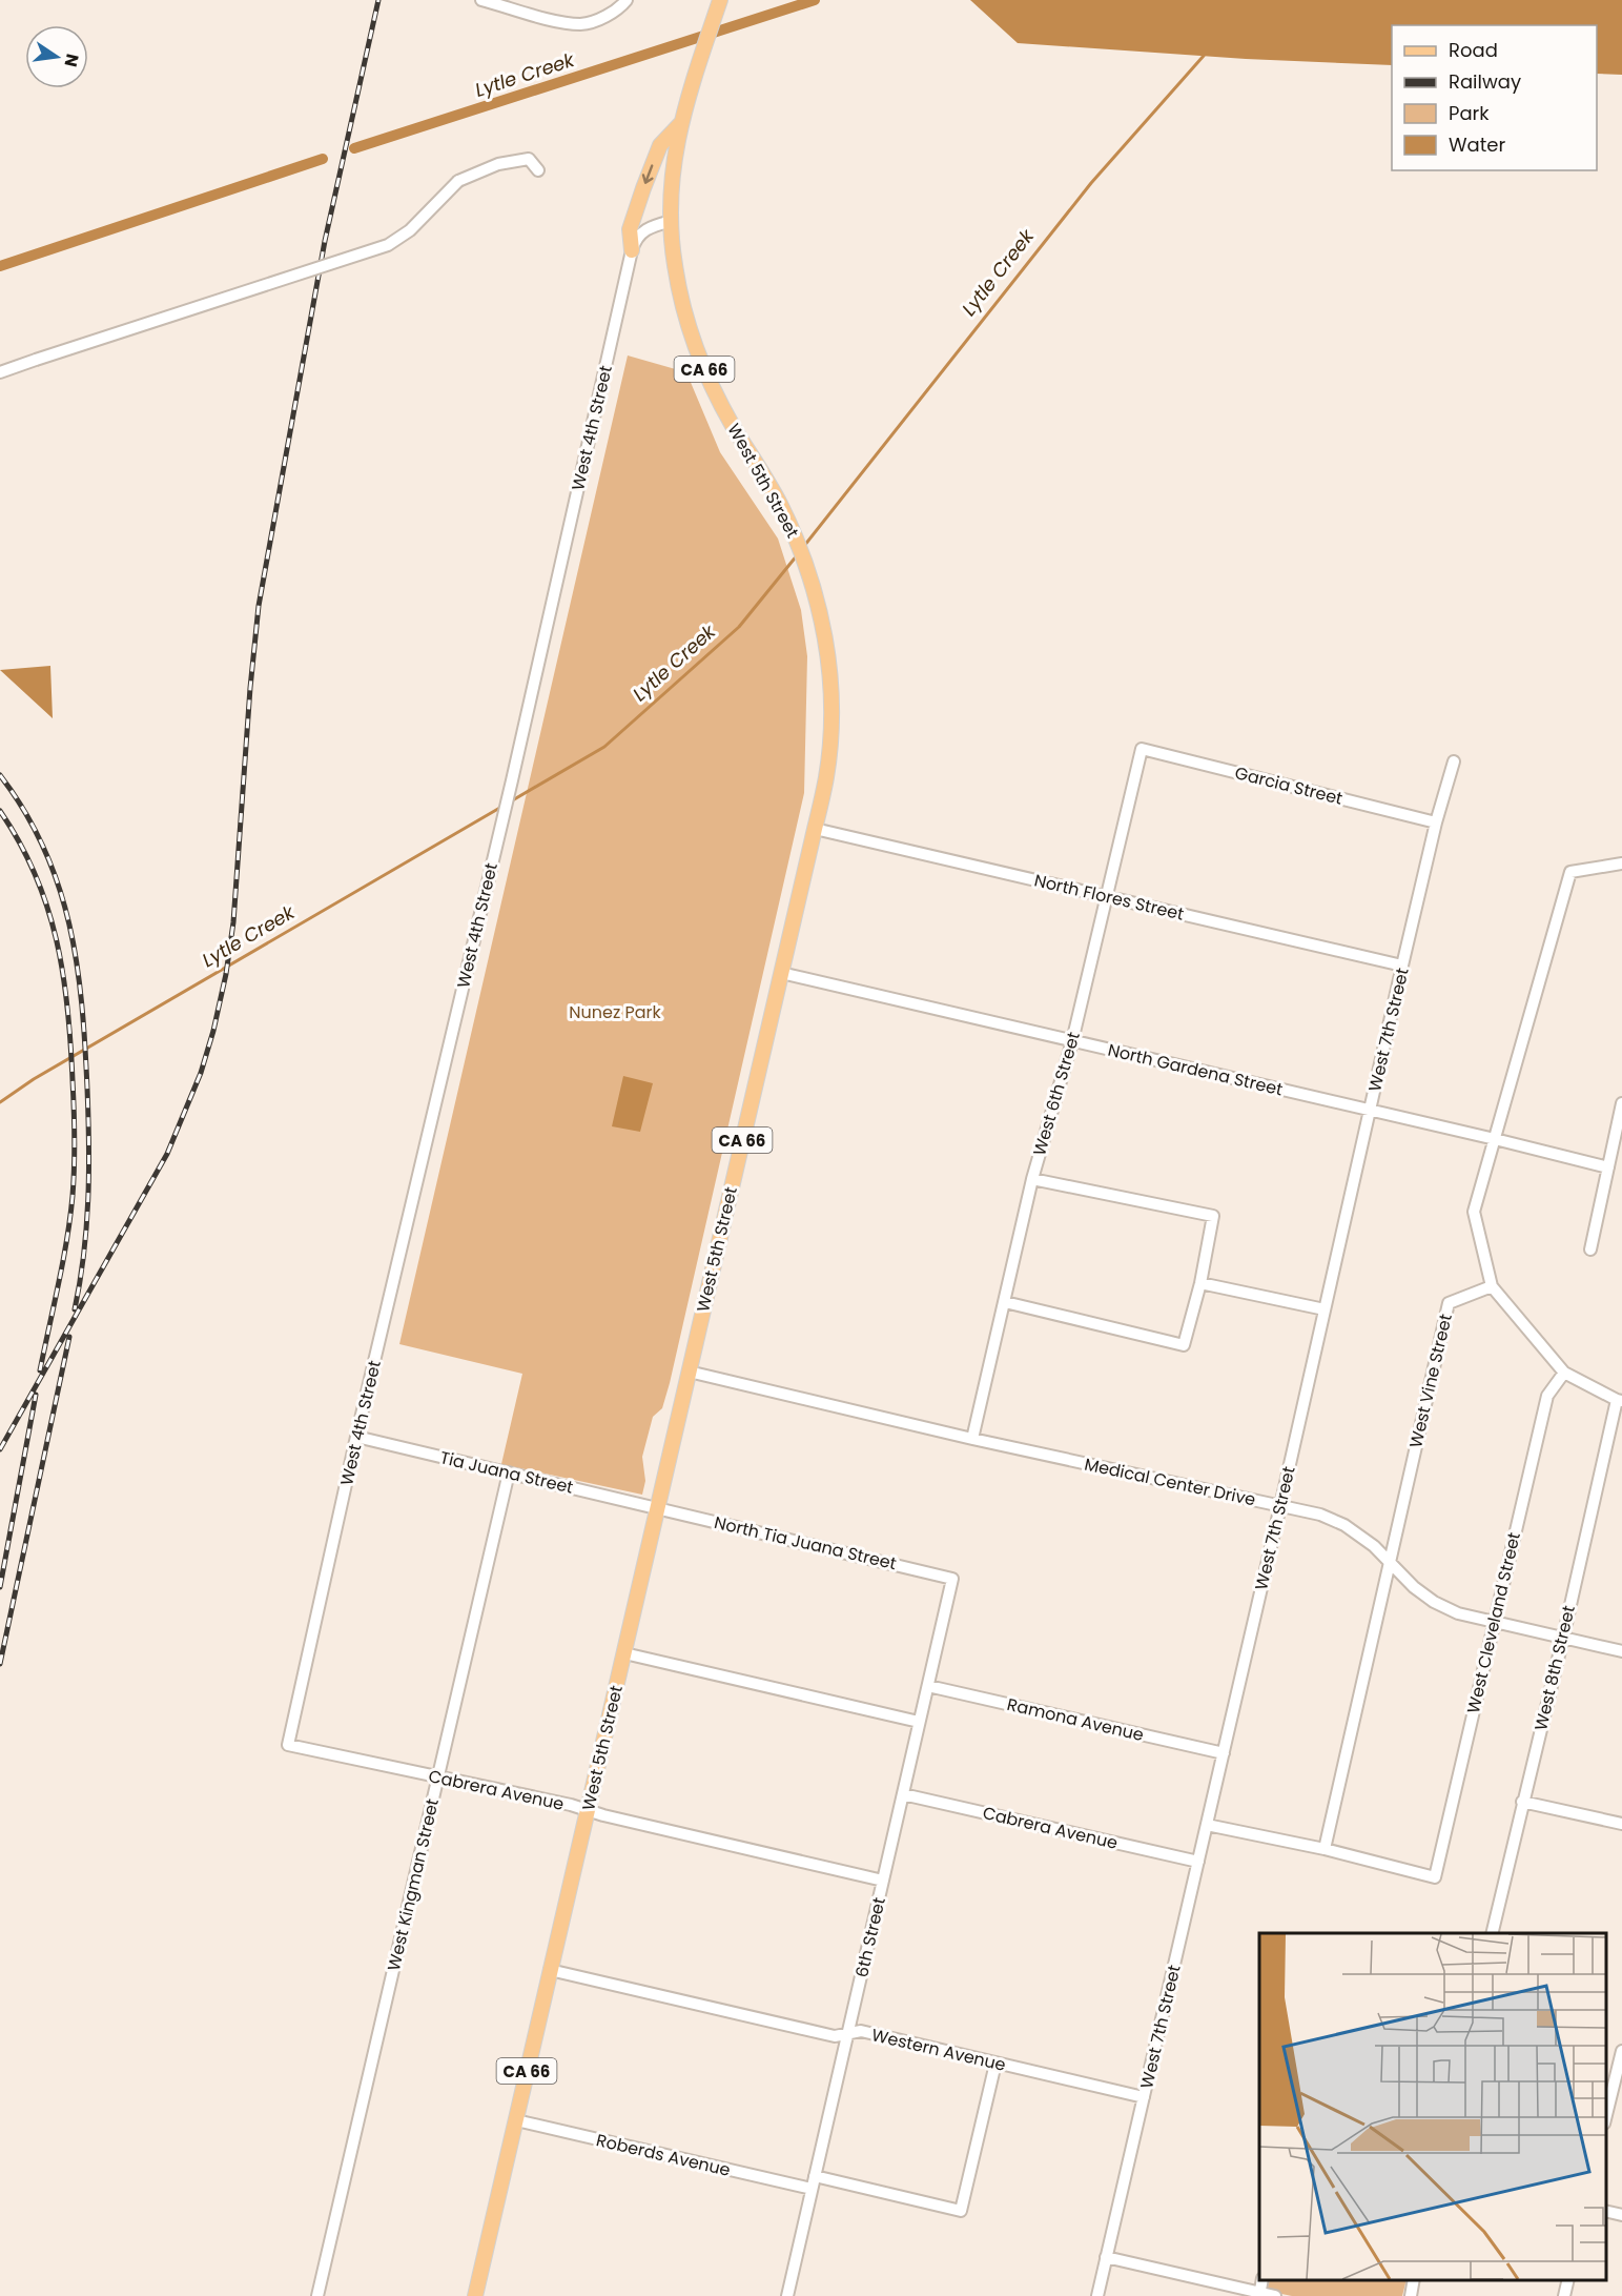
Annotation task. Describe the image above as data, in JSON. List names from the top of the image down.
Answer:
{
  "streets": {
    "main road": ["CA 66", "West 5th Street"],
    "street": [
      "West 4th Street",
      "Garcia Street",
      "North Flores Street",
      "West 7th Street",
      "North Gardena Street",
      "West 6th Street",
      "West Vine Street",
      "Tia Juana Street",
      "Medical Center Drive",
      "North Tia Juana Street",
      "West Cleveland Street",
      "West 8th Street",
      "Ramona Avenue",
      "Cabrera Avenue",
      "West Kingman Street",
      "6th Street",
      "Western Avenue",
      "Roberds Avenue"
    ]
  },
  "crossings": [
    ["CA 66", "West 5th Street"],
    ["West 4th Street", "Tia Juana Street"],
    ["West 4th Street", "Cabrera Avenue"],
    ["West 5th Street", "North Flores Street"],
    ["West 5th Street", "North Gardena Street"],
    ["West 5th Street", "Tia Juana Street"],
    ["West 5th Street", "Medical Center Drive"],
    ["West 5th Street", "North Tia Juana Street"],
    ["West 5th Street", "Cabrera Avenue"],
    ["West 5th Street", "Western Avenue"],
    ["West 5th Street", "Roberds Avenue"],
    ["Garcia Street", "West 7th Street"],
    ["Garcia Street", "West 6th Street"],
    ["North Flores Street", "West 7th Street"],
    ["North Flores Street", "West 6th Street"],
    ["West 7th Street", "North Gardena Street"],
    ["West 7th Street", "Medical Center Drive"],
    ["West 7th Street", "Ramona Avenue"],
    ["West 7th Street", "Cabrera Avenue"],
    ["West 7th Street", "Western Avenue"],
    ["North Gardena Street", "West 6th Street"],
    ["West 6th Street", "Medical Center Drive"],
    ["West Vine Street", "Medical Center Drive"],
    ["West Vine Street", "West Cleveland Street"],
    ["Tia Juana Street", "North Tia Juana Street"],
    ["Tia Juana Street", "West Kingman Street"],
    ["Medical Center Drive", "West Cleveland Street"],
    ["Medical Center Drive", "West 8th Street"],
    ["North Tia Juana Street", "6th Street"],
    ["Ramona Avenue", "6th Street"],
    ["Cabrera Avenue", "West Kingman Street"],
    ["Cabrera Avenue", "6th Street"],
    ["6th Street", "Western Avenue"],
    ["6th Street", "Roberds Avenue"]
  ],
  "water": ["Lytle Creek"],
  "parks": ["Nunez Park"],
  "legend": [
    "Road",
    "Railway",
    "Park",
    "Water"
  ],
  "north": "right"
}
